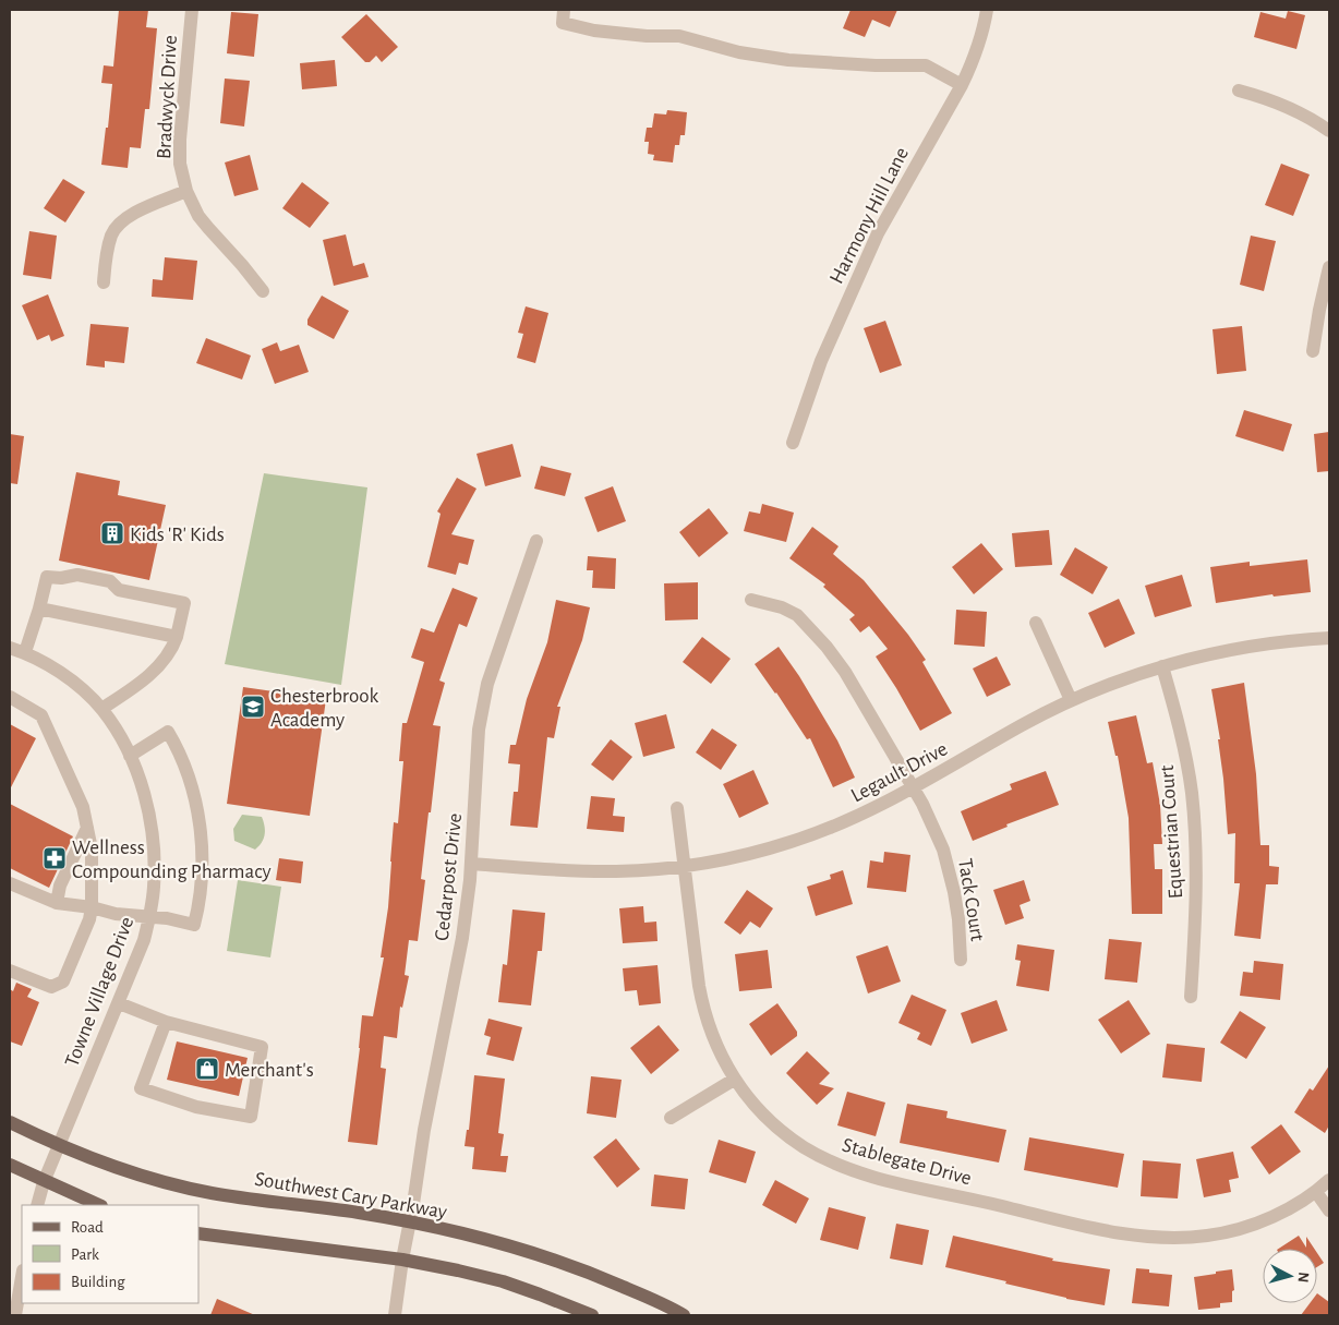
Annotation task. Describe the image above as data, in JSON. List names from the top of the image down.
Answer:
{
  "streets": {
    "main road": ["Southwest Cary Parkway"],
    "street": [
      "Bradwyck Drive",
      "Harmony Hill Lane",
      "Legault Drive",
      "Equestrian Court",
      "Cedarpost Drive",
      "Tack Court",
      "Towne Village Drive",
      "Stablegate Drive"
    ]
  },
  "crossings": [
    ["Legault Drive", "Equestrian Court"],
    ["Legault Drive", "Cedarpost Drive"],
    ["Legault Drive", "Tack Court"],
    ["Legault Drive", "Stablegate Drive"],
    ["Cedarpost Drive", "Southwest Cary Parkway"],
    ["Towne Village Drive", "Southwest Cary Parkway"]
  ],
  "places": {
    "building": ["Kids 'R' Kids"],
    "school or university": ["Chesterbrook Academy"],
    "pharmacy": ["Wellness Compounding Pharmacy"],
    "shop": ["Merchant's"]
  },
  "legend": ["Road", "Park", "Building"],
  "north": "right"
}
